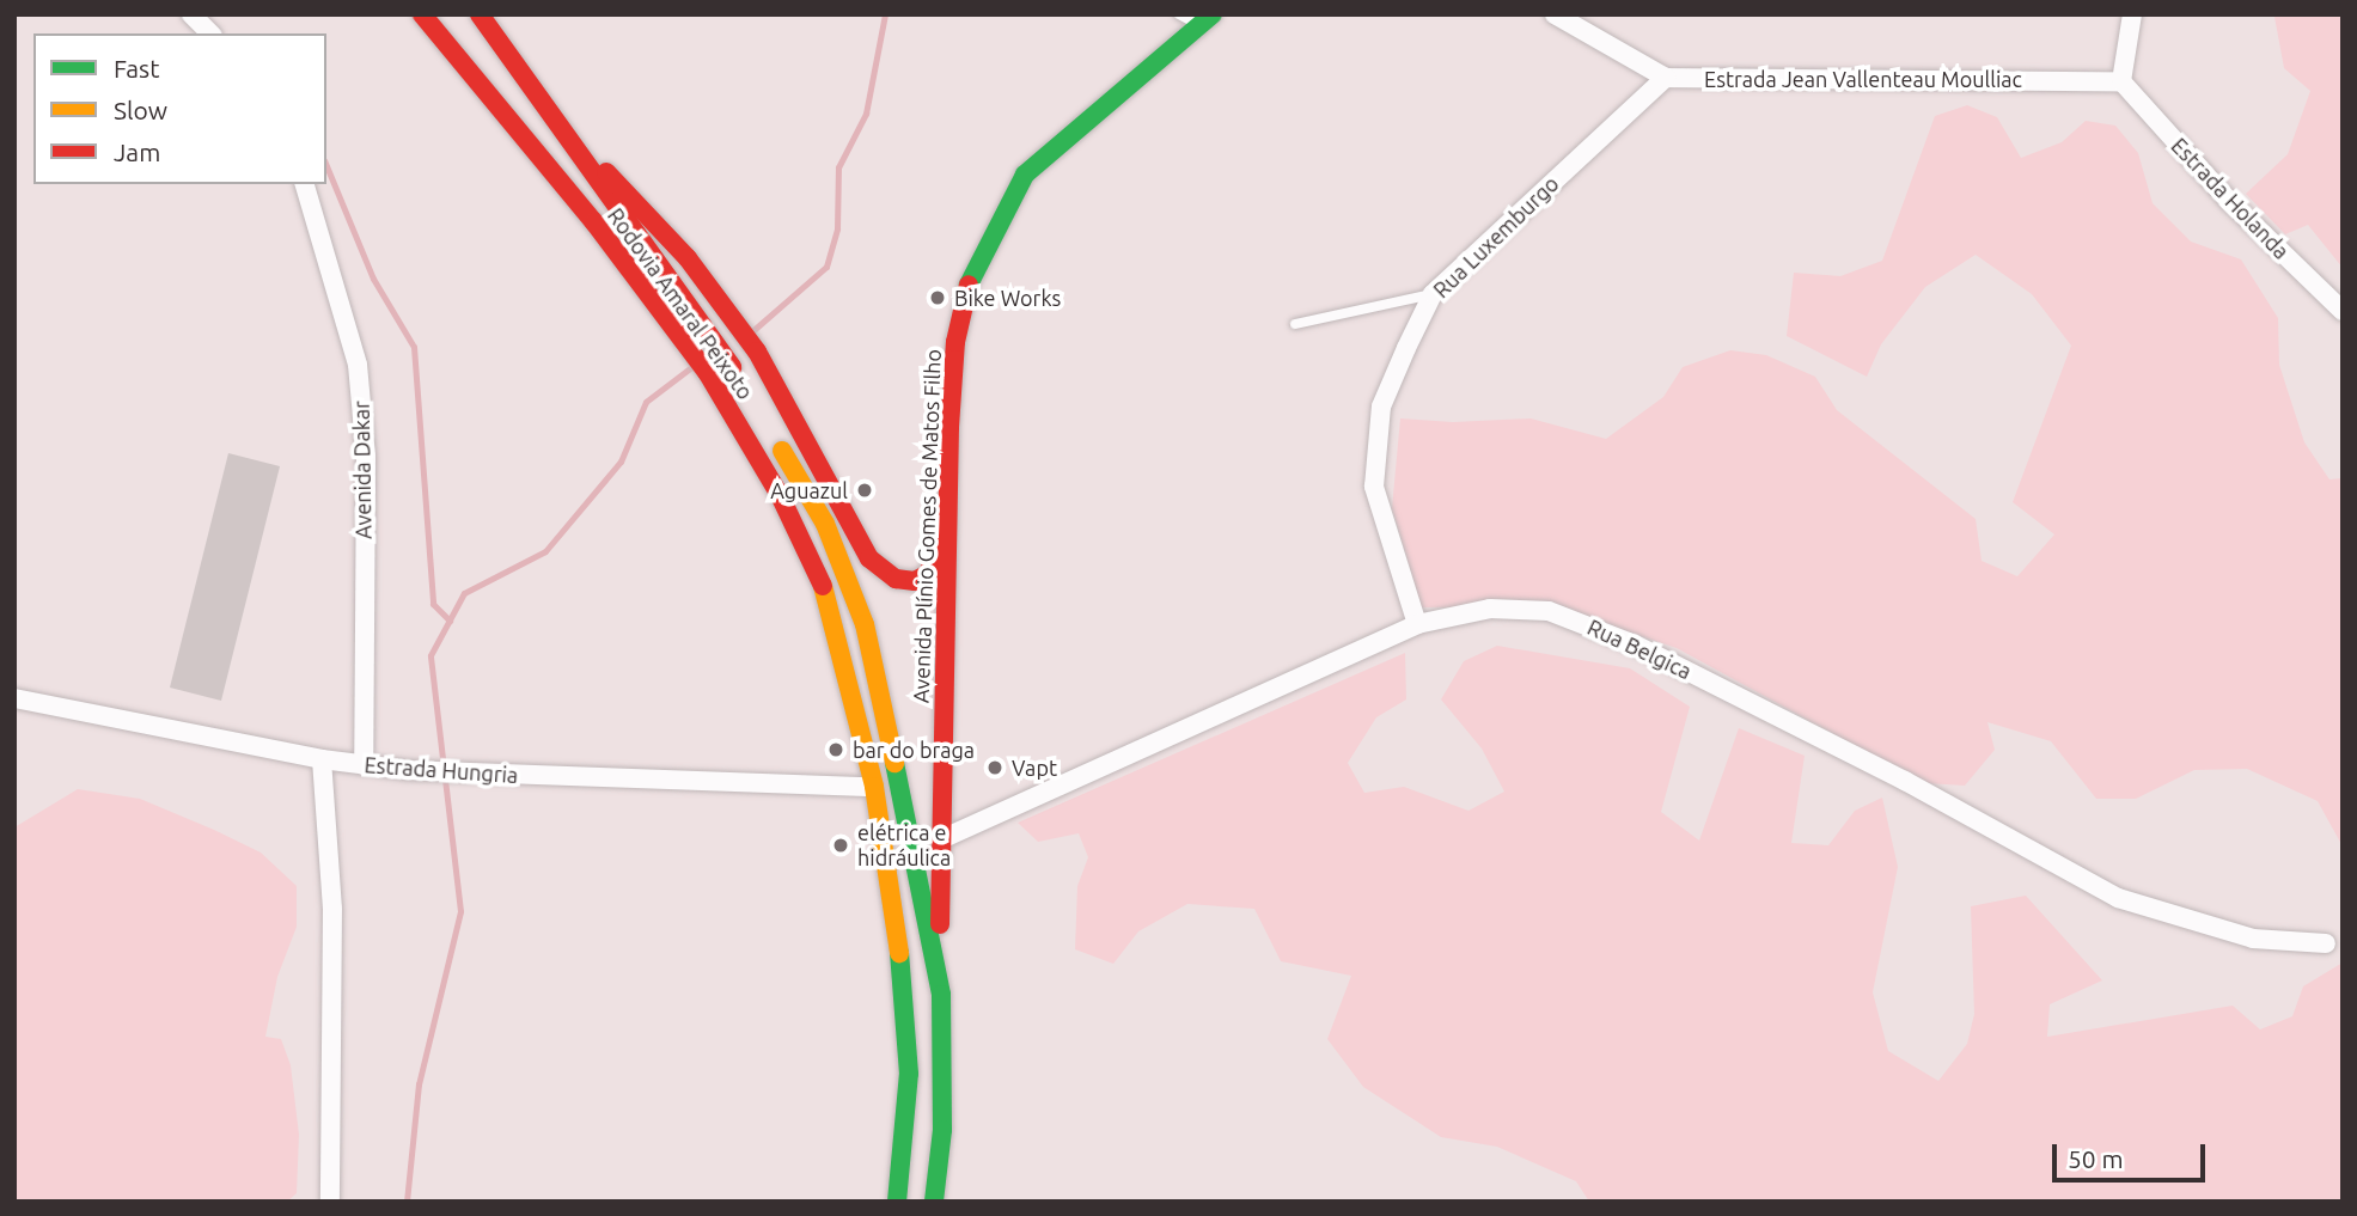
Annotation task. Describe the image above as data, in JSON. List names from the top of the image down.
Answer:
{
  "streets": {
    "main road": ["Rodovia Amaral Peixoto", "Avenida Plínio Gomes de Matos Filho"],
    "street": [
      "Estrada Jean Vallenteau Moulliac",
      "Estrada Holanda",
      "Rua Luxemburgo",
      "Avenida Dakar",
      "Rua Belgica",
      "Estrada Hungria"
    ]
  },
  "crossings": [
    ["Estrada Jean Vallenteau Moulliac", "Estrada Holanda"],
    ["Estrada Jean Vallenteau Moulliac", "Rua Luxemburgo"],
    ["Rua Luxemburgo", "Rua Belgica"],
    ["Rodovia Amaral Peixoto", "Estrada Hungria"],
    ["Avenida Dakar", "Estrada Hungria"],
    ["Avenida Plínio Gomes de Matos Filho", "Rua Belgica"]
  ],
  "places": [
    "Bike Works",
    "Aguazul",
    "bar do braga",
    "Vapt",
    "elétrica e hidráulica"
  ],
  "legend": ["Fast", "Slow", "Jam"],
  "scale_bar": "50 m"
}
